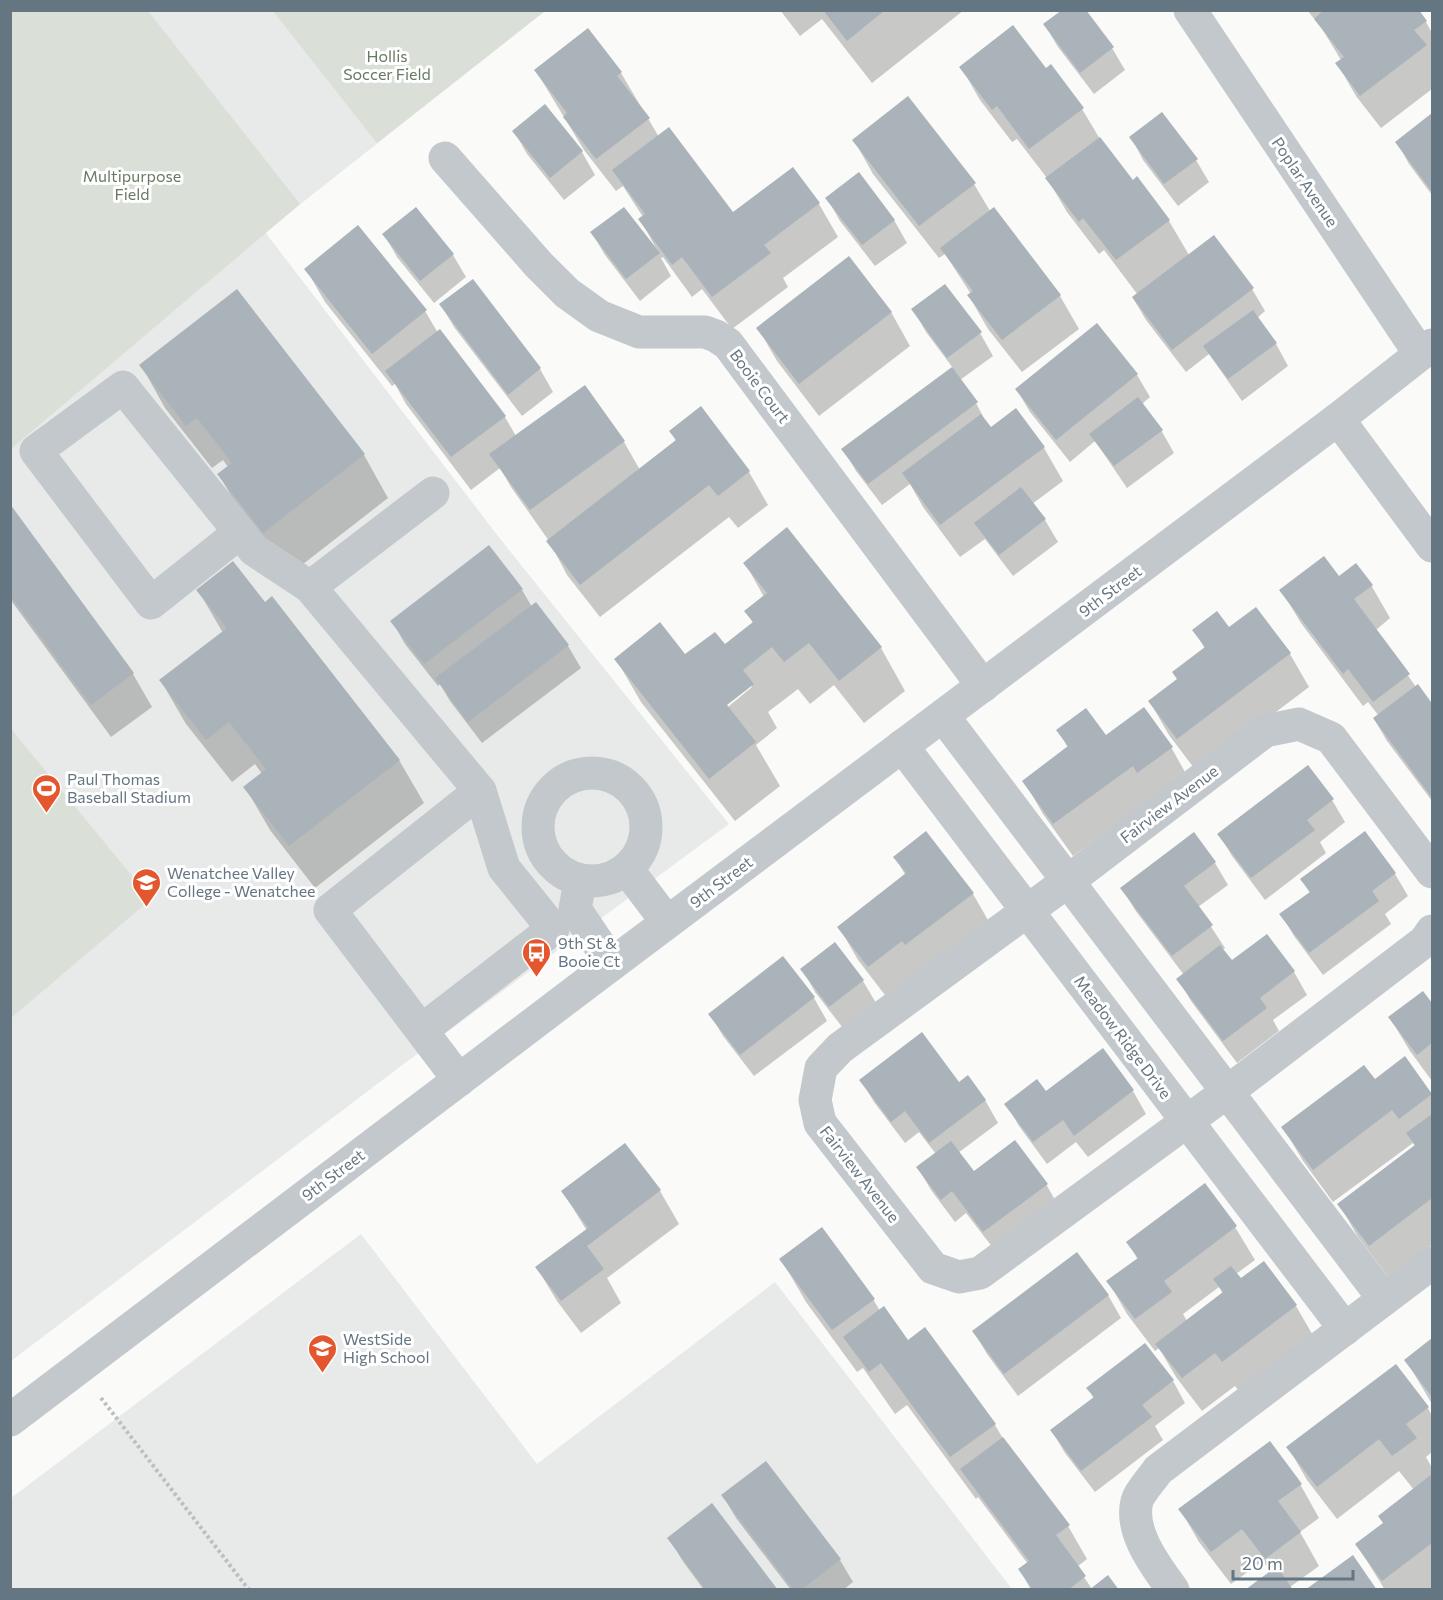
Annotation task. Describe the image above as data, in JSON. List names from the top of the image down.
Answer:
{
  "streets": {
    "street": [
      "Poplar Avenue",
      "Booie Court",
      "9th Street",
      "Fairview Avenue",
      "Meadow Ridge Drive"
    ]
  },
  "crossings": [
    ["Poplar Avenue", "9th Street"],
    ["Booie Court", "9th Street"],
    ["9th Street", "Meadow Ridge Drive"],
    ["Fairview Avenue", "Meadow Ridge Drive"]
  ],
  "parks": ["Hollis Soccer Field", "Multipurpose Field"],
  "places": {
    "sports": ["Paul Thomas Baseball Stadium"],
    "school or university": ["Wenatchee Valley College - Wenatchee", "WestSide High School"],
    "bus stop": ["9th St & Booie Ct"]
  },
  "scale_bar": "20 m"
}
